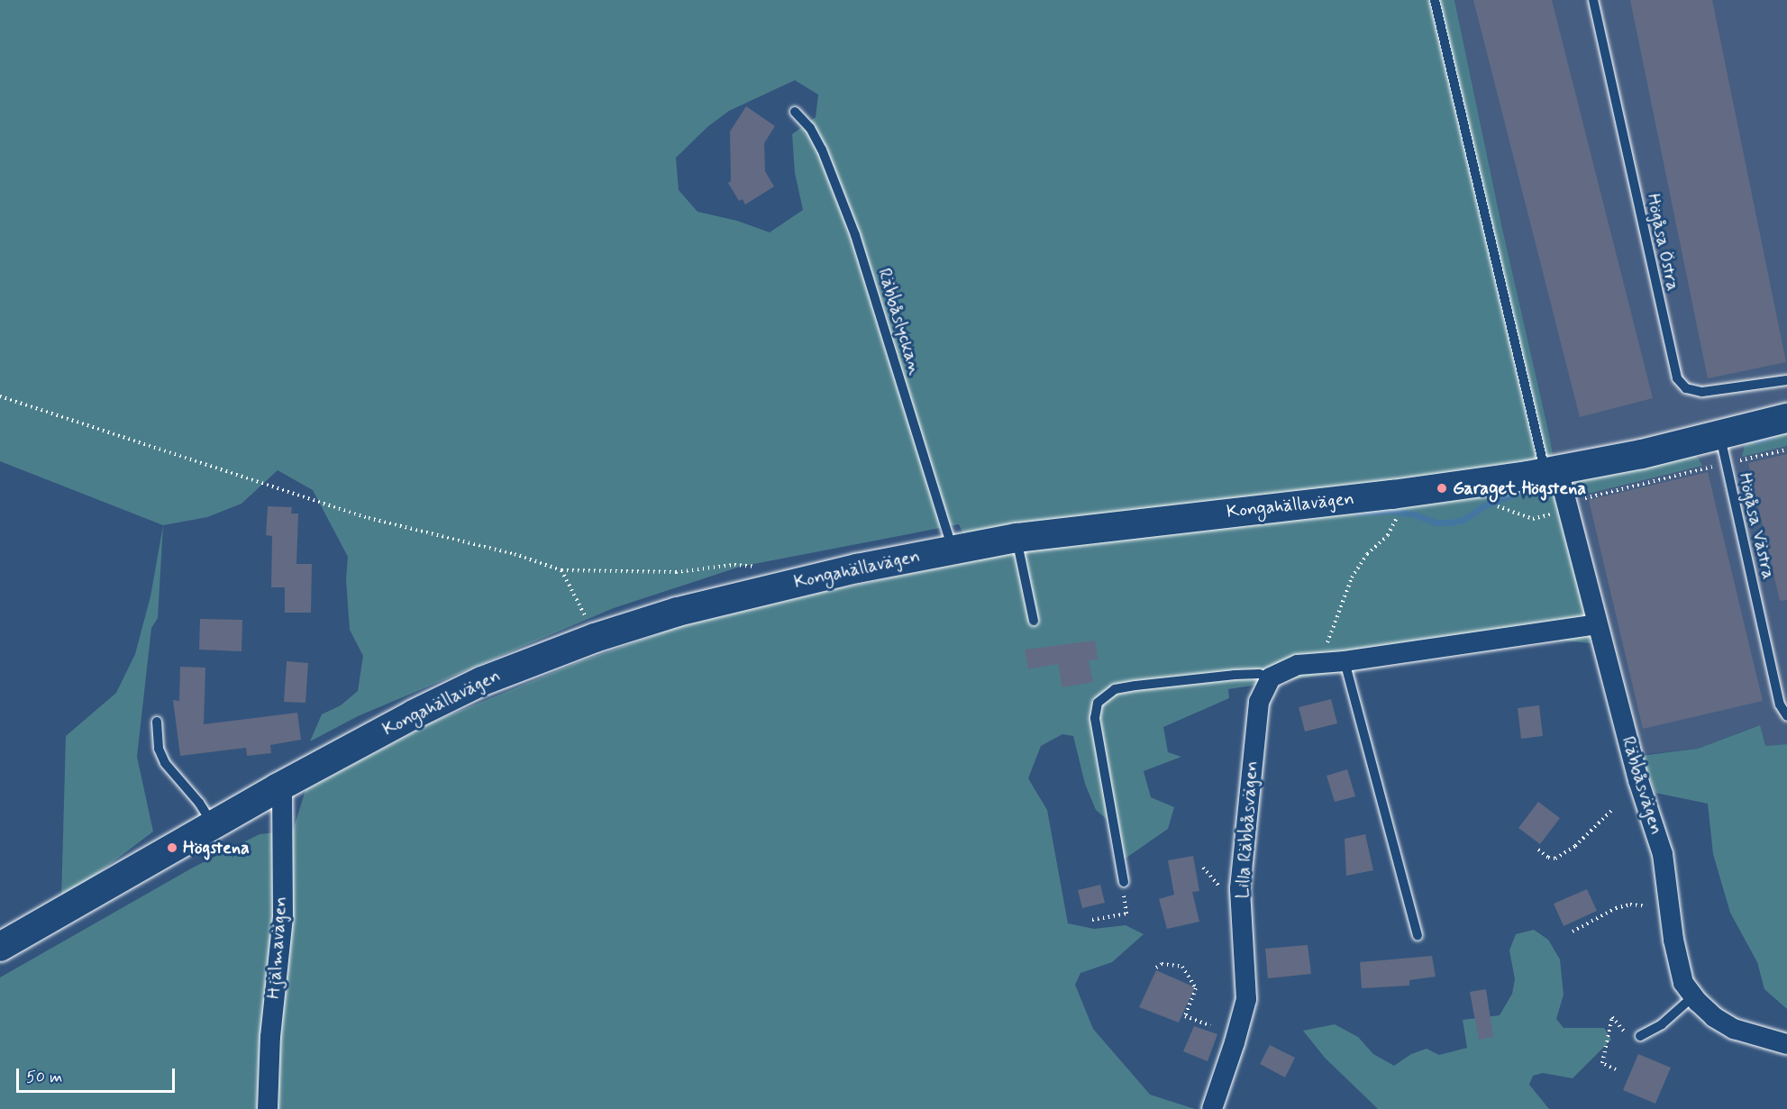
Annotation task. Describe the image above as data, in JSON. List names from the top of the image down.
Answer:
{
  "streets": {
    "street": [
      "Kongahällavägen",
      "Räbbåsvägen",
      "Lilla Räbbåsvägen",
      "Hjälmavägen"
    ],
    "lane": ["Högåsa Östra", "Räbbåslyckan", "Högåsa Västra"]
  },
  "crossings": [
    ["Räbbåslyckan", "Kongahällavägen"],
    ["Kongahällavägen", "Högåsa Västra"],
    ["Kongahällavägen", "Räbbåsvägen"],
    ["Kongahällavägen", "Hjälmavägen"]
  ],
  "places": ["Garaget Högstena", "Högstena"],
  "scale_bar": "50 m"
}
